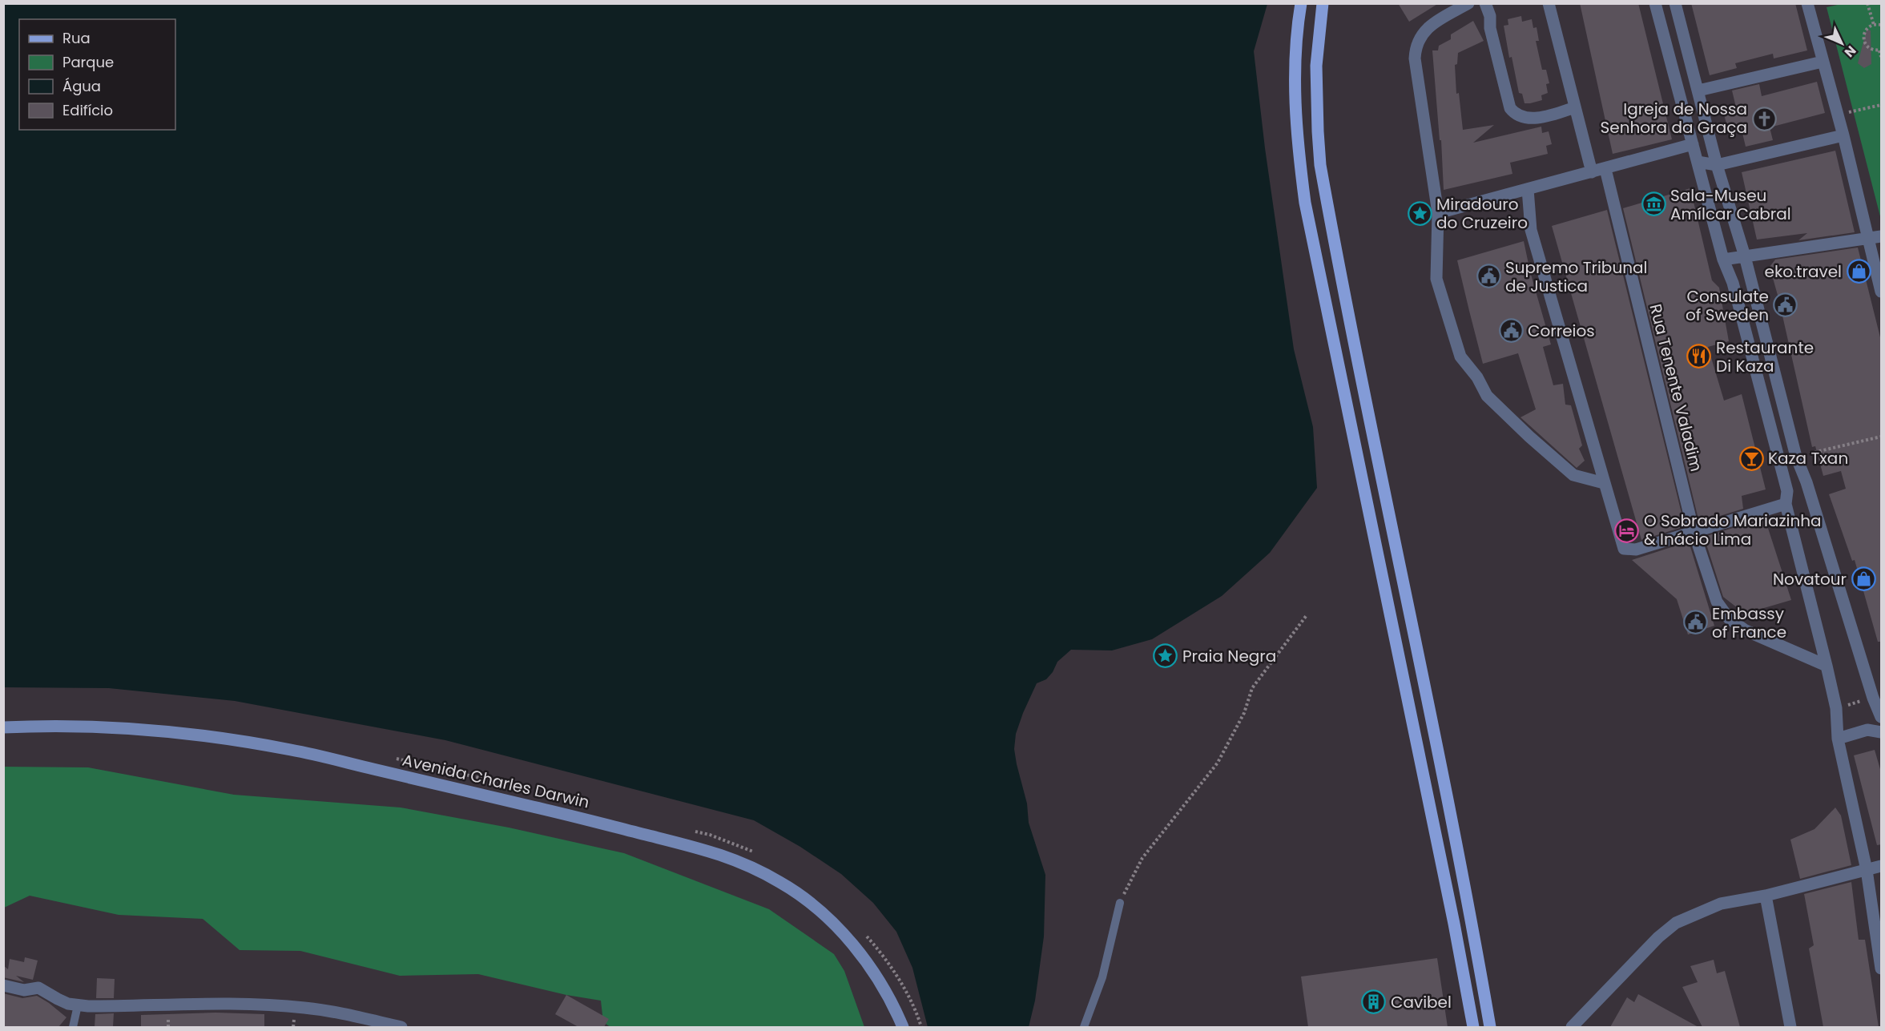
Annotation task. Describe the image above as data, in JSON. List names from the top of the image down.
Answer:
{
  "streets": {
    "main road": ["Avenida Charles Darwin"],
    "street": ["Rua Tenente Valadim"]
  },
  "places": {
    "church": ["Igreja de Nossa Senhora da Graça"],
    "museum": ["Sala-Museu Amílcar Cabral"],
    "place": ["Miradouro do Cruzeiro", "Praia Negra"],
    "shop": ["eko.travel", "Novatour"],
    "public building": [
      "Supremo Tribunal de Justica",
      "Consulate of Sweden",
      "Correios",
      "Embassy of France"
    ],
    "restaurant": ["Restaurante Di Kaza"],
    "bar": ["Kaza Txan"],
    "hotel": ["O Sobrado Mariazinha & Inácio Lima"],
    "building": ["Cavibel"]
  },
  "legend": [
    "Rua",
    "Parque",
    "Água",
    "Edifício"
  ],
  "north": "bottom right"
}
